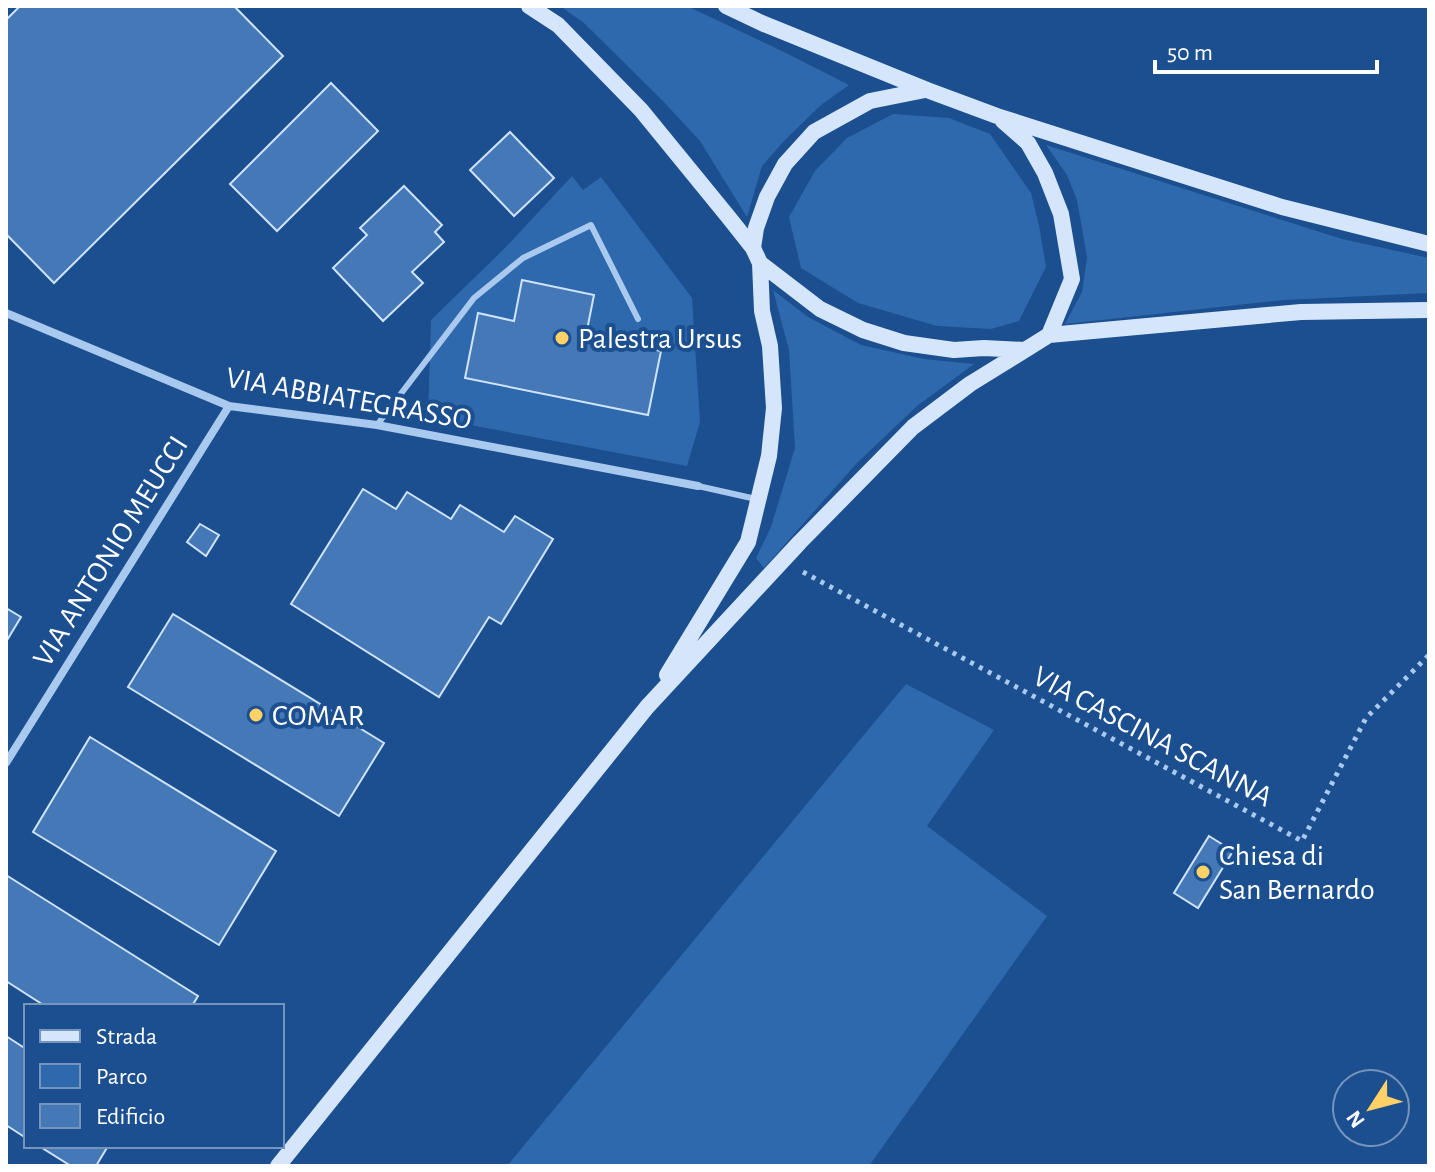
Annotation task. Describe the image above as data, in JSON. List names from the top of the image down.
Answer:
{
  "streets": {
    "street": ["VIA ABBIATEGRASSO", "VIA ANTONIO MEUCCI"],
    "path": ["VIA CASCINA SCANNA"]
  },
  "crossings": [
    ["VIA ABBIATEGRASSO", "VIA ANTONIO MEUCCI"]
  ],
  "places": ["Palestra Ursus", "COMAR", "Chiesa di San Bernardo"],
  "legend": ["Strada", "Parco", "Edificio"],
  "scale_bar": "50 m",
  "north": "bottom left"
}
